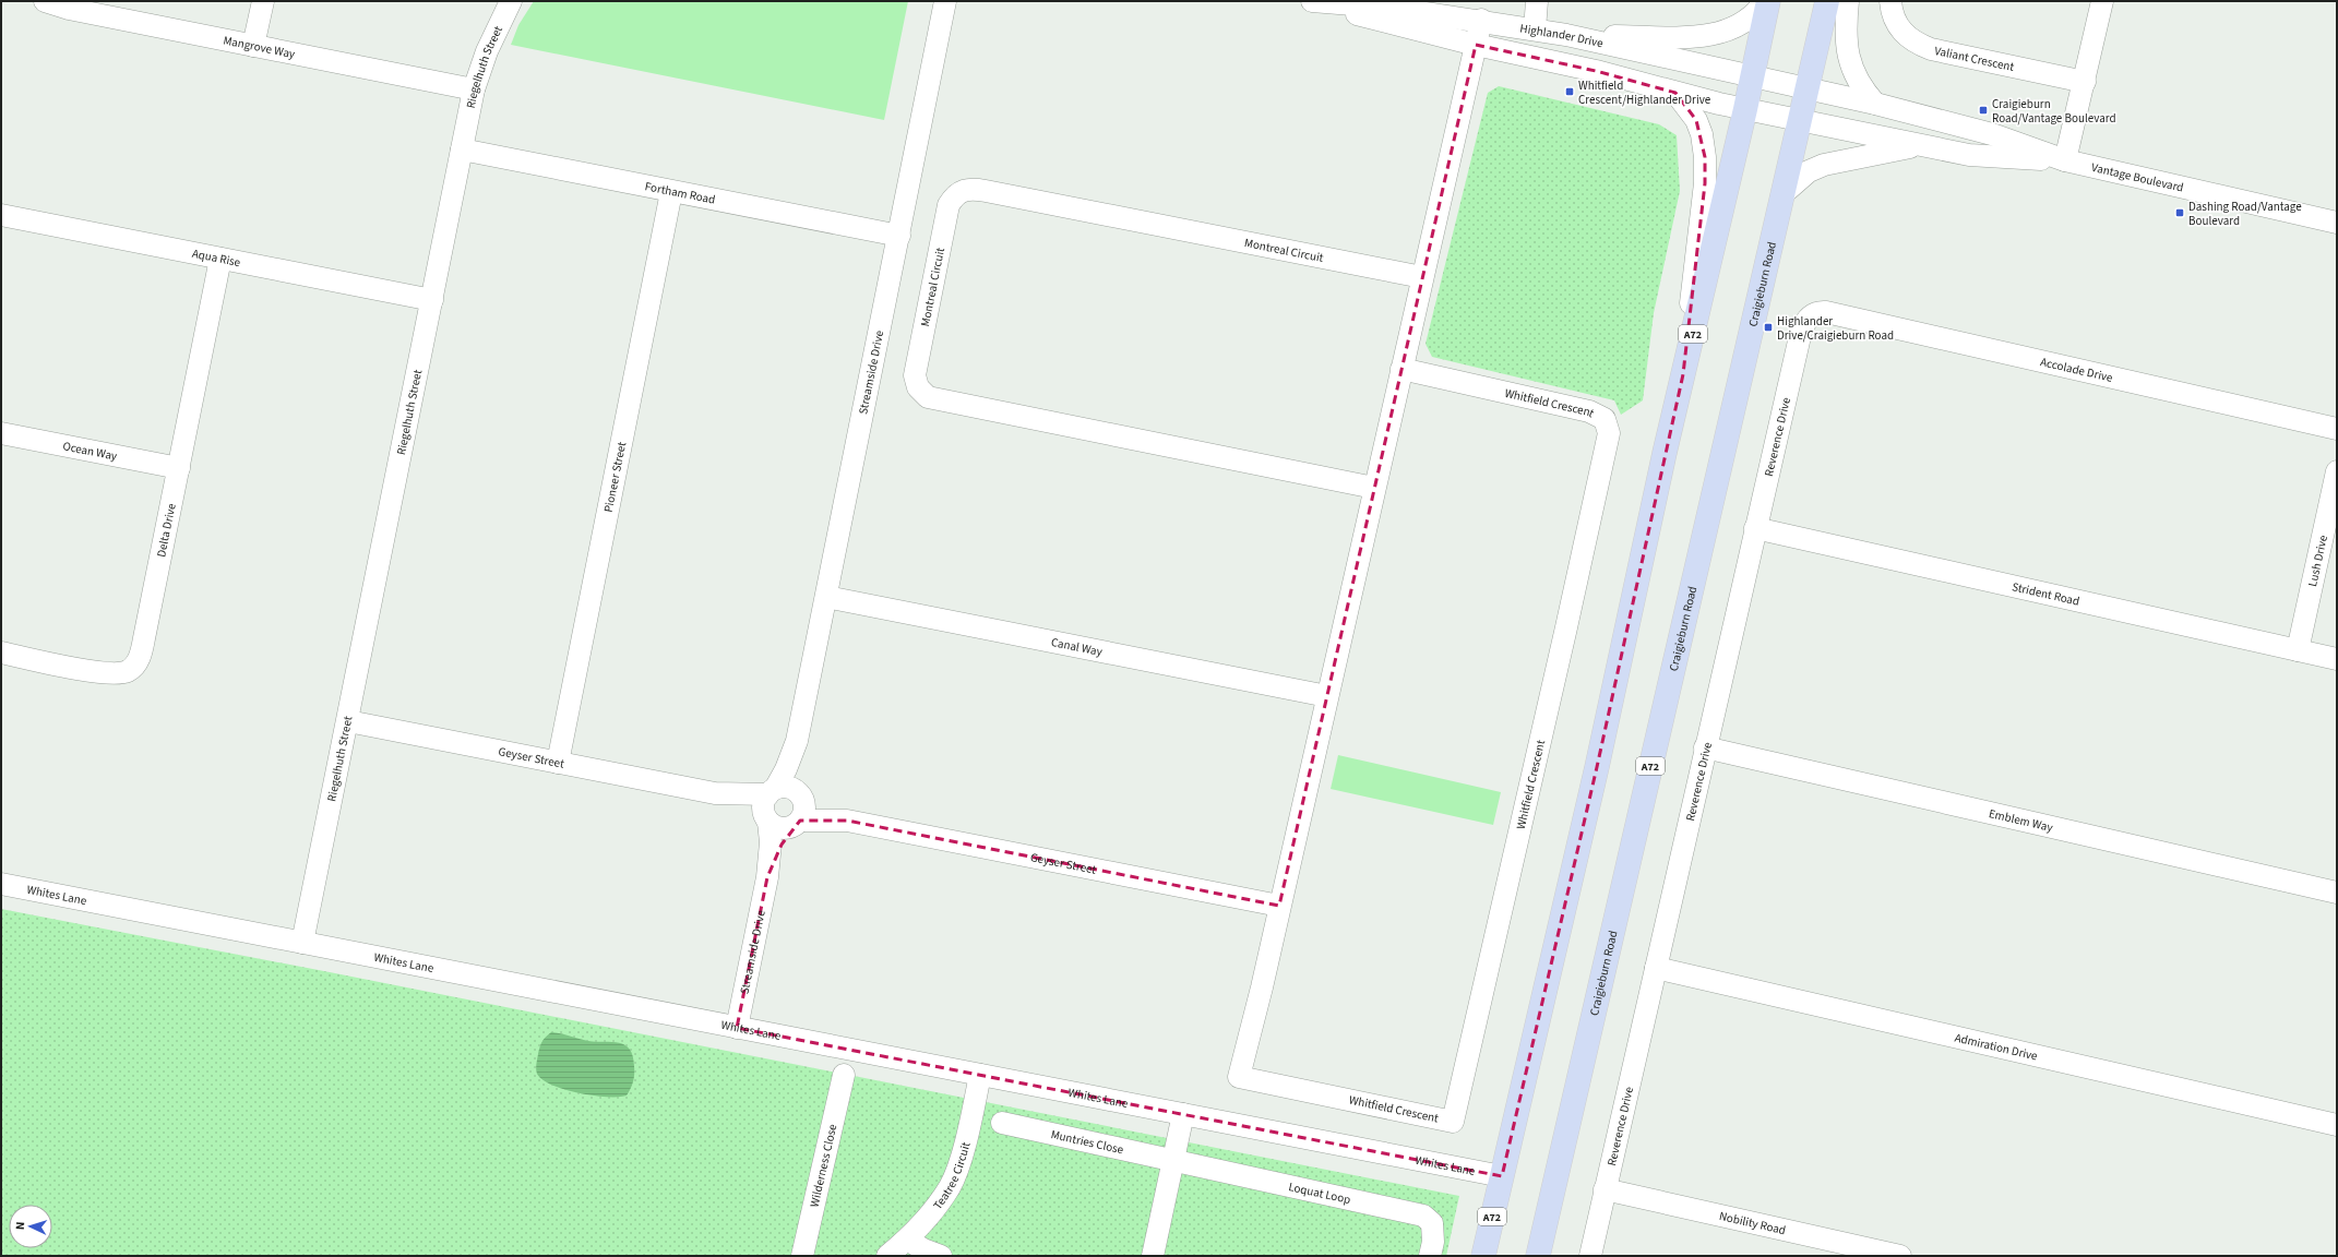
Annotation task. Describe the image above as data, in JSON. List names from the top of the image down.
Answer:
{
  "streets": {
    "main road": ["Craigieburn Road", "A72"],
    "street": [
      "Highlander Drive",
      "Mangrove Way",
      "Valiant Crescent",
      "Riegelhuth Street",
      "Vantage Boulevard",
      "Fortham Road",
      "Montreal Circuit",
      "Aqua Rise",
      "Accolade Drive",
      "Streamside Drive",
      "Whitfield Crescent",
      "Reverence Drive",
      "Ocean Way",
      "Pioneer Street",
      "Delta Drive",
      "Lush Drive",
      "Strident Road",
      "Canal Way",
      "Geyser Street",
      "Emblem Way",
      "Whites Lane",
      "Admiration Drive",
      "Muntries Close",
      "Wilderness Close",
      "Teatree Circuit",
      "Loquat Loop",
      "Nobility Road"
    ]
  },
  "crossings": [
    ["Highlander Drive", "Vantage Boulevard"],
    ["Highlander Drive", "Craigieburn Road"],
    ["Highlander Drive", "A72"],
    ["Highlander Drive", "Whitfield Crescent"],
    ["Mangrove Way", "Riegelhuth Street"],
    ["Riegelhuth Street", "Fortham Road"],
    ["Riegelhuth Street", "Aqua Rise"],
    ["Riegelhuth Street", "Geyser Street"],
    ["Riegelhuth Street", "Whites Lane"],
    ["Vantage Boulevard", "Craigieburn Road"],
    ["Fortham Road", "Streamside Drive"],
    ["Fortham Road", "Pioneer Street"],
    ["Montreal Circuit", "Whitfield Crescent"],
    ["Aqua Rise", "Delta Drive"],
    ["A72", "Whites Lane"],
    ["Accolade Drive", "Reverence Drive"],
    ["Streamside Drive", "Canal Way"],
    ["Streamside Drive", "Geyser Street"],
    ["Streamside Drive", "Whites Lane"],
    ["Whitfield Crescent", "Canal Way"],
    ["Whitfield Crescent", "Geyser Street"],
    ["Reverence Drive", "Strident Road"],
    ["Reverence Drive", "Emblem Way"],
    ["Reverence Drive", "Admiration Drive"],
    ["Reverence Drive", "Nobility Road"],
    ["Ocean Way", "Delta Drive"],
    ["Pioneer Street", "Geyser Street"],
    ["Lush Drive", "Strident Road"],
    ["Whites Lane", "Teatree Circuit"],
    ["Muntries Close", "Loquat Loop"]
  ],
  "places": {
    "transit": [
      "Whitfield Crescent/Highlander Drive",
      "Craigieburn Road/Vantage Boulevard",
      "Dashing Road/Vantage Boulevard",
      "Highlander Drive/Craigieburn Road"
    ]
  },
  "north": "left"
}
